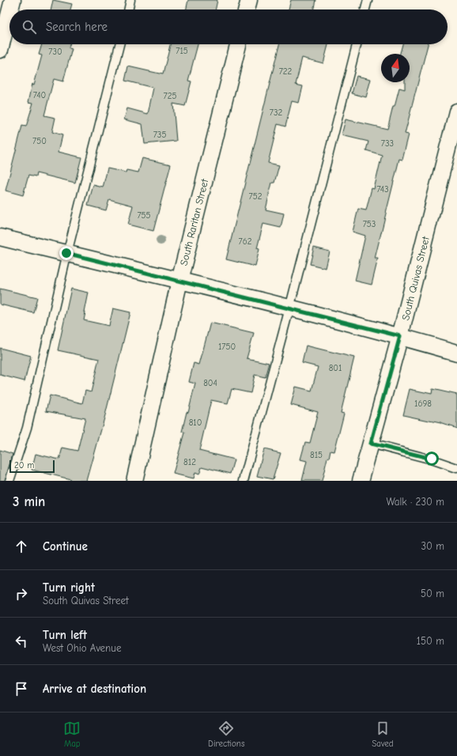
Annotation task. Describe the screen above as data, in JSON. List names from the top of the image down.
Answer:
{
  "streets": {
    "street": ["South Raritan Street", "South Quivas Street"]
  },
  "house_numbers": [
    "715",
    "730",
    "722",
    "740",
    "725",
    "732",
    "735",
    "750",
    "733",
    "743",
    "752",
    "755",
    "753",
    "762",
    "1750",
    "801",
    "804",
    "1698",
    "810",
    "815",
    "812"
  ],
  "scale_bar": "20 m",
  "north": "top",
  "page": {
    "search": "Search here",
    "scale": "20 m",
    "heading": ["3 min", "Walk · 230 m"],
    "list": [
      ["Continue", "30 m"],
      ["Turn right", "South Quivas Street", "50 m"],
      ["Turn left", "West Ohio Avenue", "150 m"],
      "Arrive at destination"
    ],
    "nav": ["Map", "Directions", "Saved"]
  }
}
